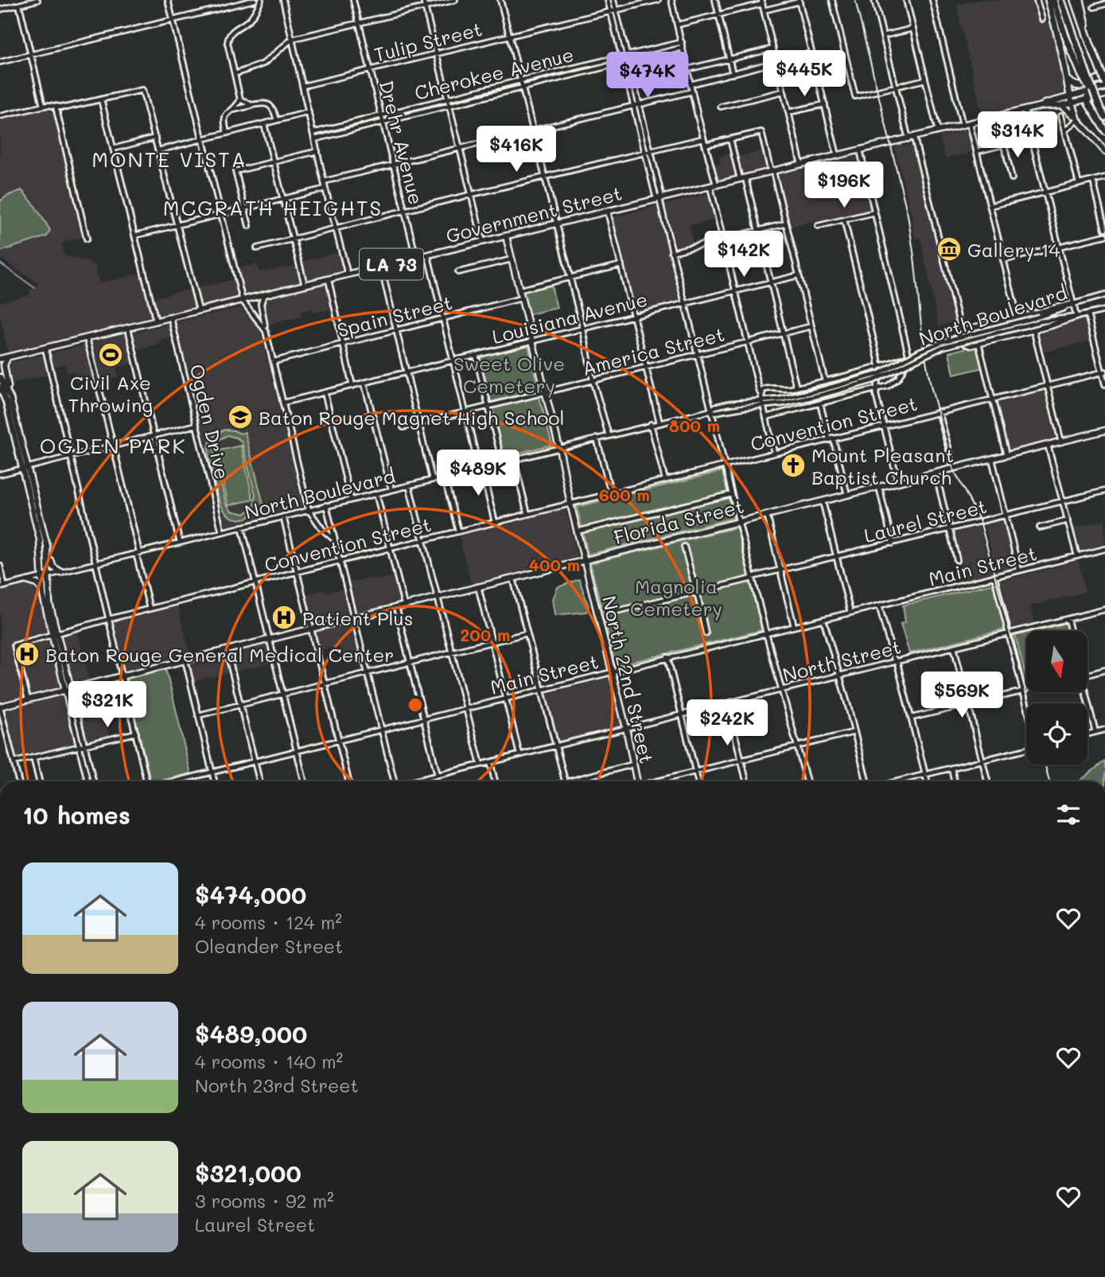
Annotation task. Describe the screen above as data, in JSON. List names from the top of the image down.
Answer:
{
  "streets": {
    "main road": [
      "Government Street",
      "LA 73",
      "Florida Street",
      "North 22nd Street"
    ],
    "street": [
      "Tulip Street",
      "Cherokee Avenue",
      "Drehr Avenue",
      "North Boulevard",
      "Spain Street",
      "Louisiana Avenue",
      "America Street",
      "Ogden Drive",
      "Convention Street",
      "Laurel Street",
      "Main Street",
      "North Street"
    ]
  },
  "crossings": [
    ["Tulip Street", "Drehr Avenue"],
    ["Cherokee Avenue", "Drehr Avenue"],
    ["Drehr Avenue", "Government Street"],
    ["Government Street", "Ogden Drive"],
    ["Government Street", "North 22nd Street"],
    ["North Boulevard", "Ogden Drive"],
    ["North Boulevard", "North 22nd Street"],
    ["Spain Street", "North 22nd Street"],
    ["Louisiana Avenue", "North 22nd Street"],
    ["America Street", "North 22nd Street"],
    ["Convention Street", "Florida Street"],
    ["Convention Street", "North 22nd Street"],
    ["Florida Street", "North 22nd Street"],
    ["Main Street", "North 22nd Street"],
    ["North Street", "North 22nd Street"]
  ],
  "districts": ["MONTE VISTA", "MCGRATH HEIGHTS", "OGDEN PARK"],
  "parks": ["Sweet Olive Cemetery", "Magnolia Cemetery"],
  "places": {
    "museum": ["Gallery 14"],
    "sports": ["Civil Axe Throwing"],
    "school or university": ["Baton Rouge Magnet High School"],
    "church": ["Mount Pleasant Baptist Church"],
    "hospital": ["Patient Plus", "Baton Rouge General Medical Center"]
  },
  "north": "bottom",
  "page": {
    "price": [
      "$445K",
      "$474K",
      "$314K",
      "$416K",
      "$196K",
      "$142K",
      "$489K",
      "$569K",
      "$321K",
      "$242K"
    ],
    "heading": "10 homes",
    "list": [
      {
        "name": "$474,000",
        "note": "4 rooms · 124 m² · Oleander Street"
      },
      {
        "name": "$489,000",
        "note": "4 rooms · 140 m² · North 23rd Street"
      },
      {
        "name": "$321,000",
        "note": "3 rooms · 92 m² · Laurel Street"
      }
    ]
  },
  "rings": [
    "800 m",
    "600 m",
    "400 m",
    "200 m"
  ]
}
